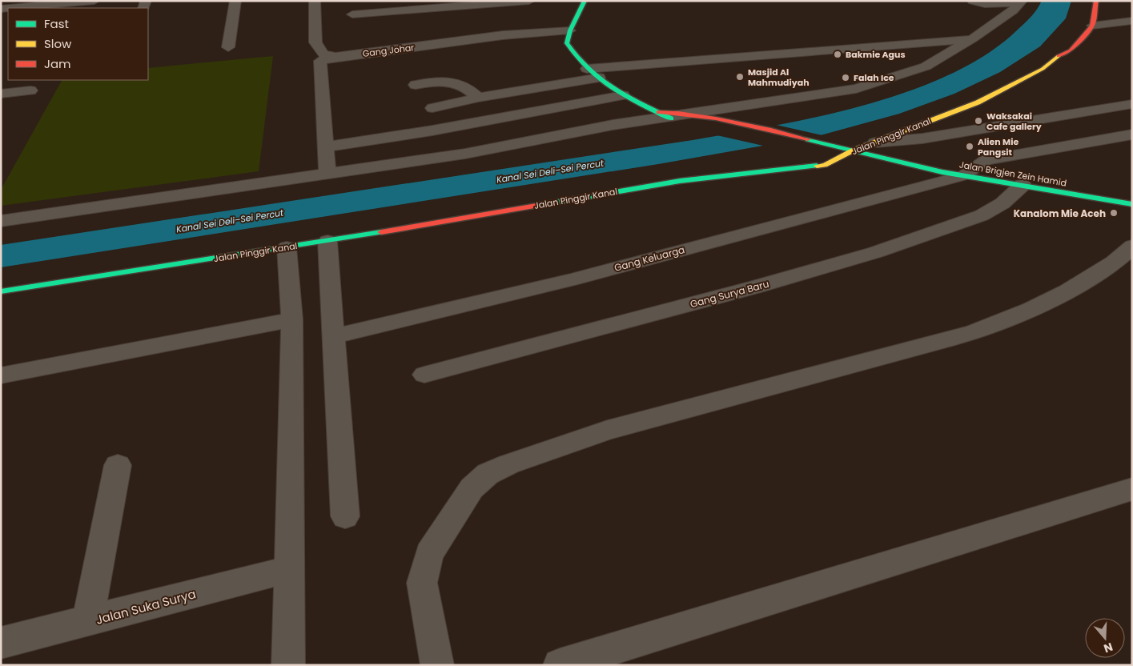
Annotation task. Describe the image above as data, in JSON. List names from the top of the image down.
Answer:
{
  "streets": {
    "street": [
      "Gang Johar",
      "Jalan Pinggir Kanal",
      "Jalan Brigjen Zein Hamid",
      "Gang Keluarga",
      "Gang Surya Baru",
      "Jalan Suka Surya"
    ]
  },
  "crossings": [
    ["Gang Johar", "Jalan Brigjen Zein Hamid"],
    ["Jalan Pinggir Kanal", "Jalan Brigjen Zein Hamid"],
    ["Jalan Brigjen Zein Hamid", "Gang Keluarga"],
    ["Jalan Brigjen Zein Hamid", "Gang Surya Baru"]
  ],
  "water": ["Kanal Sei Deli–Sei Percut"],
  "places": [
    "Bakmie Agus",
    "Masjid Al Mahmudiyah",
    "Falah Ice",
    "Waksakai Cafe gallery",
    "Alien Mie Pangsit",
    "Kanalom Mie Aceh"
  ],
  "legend": ["Fast", "Slow", "Jam"],
  "north": "bottom"
}
